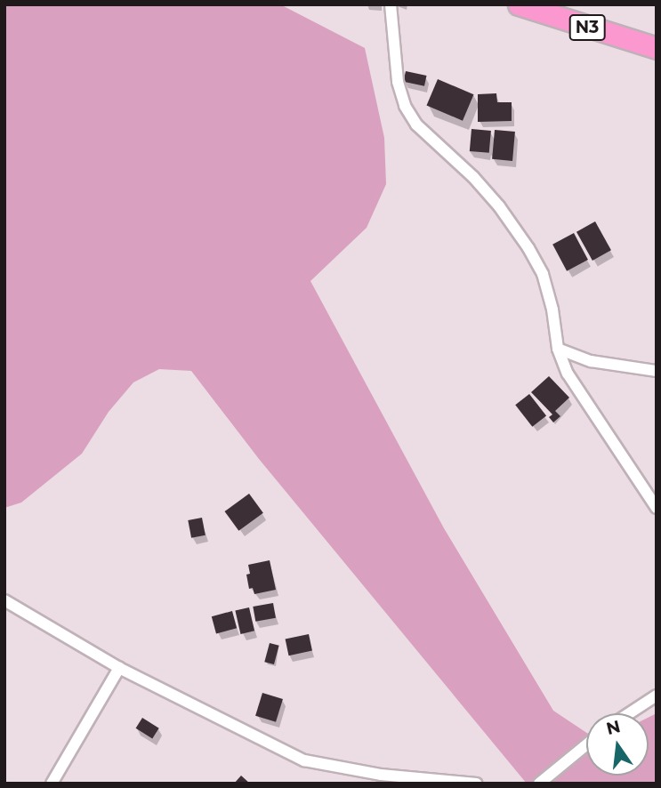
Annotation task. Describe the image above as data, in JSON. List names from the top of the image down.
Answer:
{
  "streets": {
    "highway": ["N3"]
  },
  "north": "top"
}
